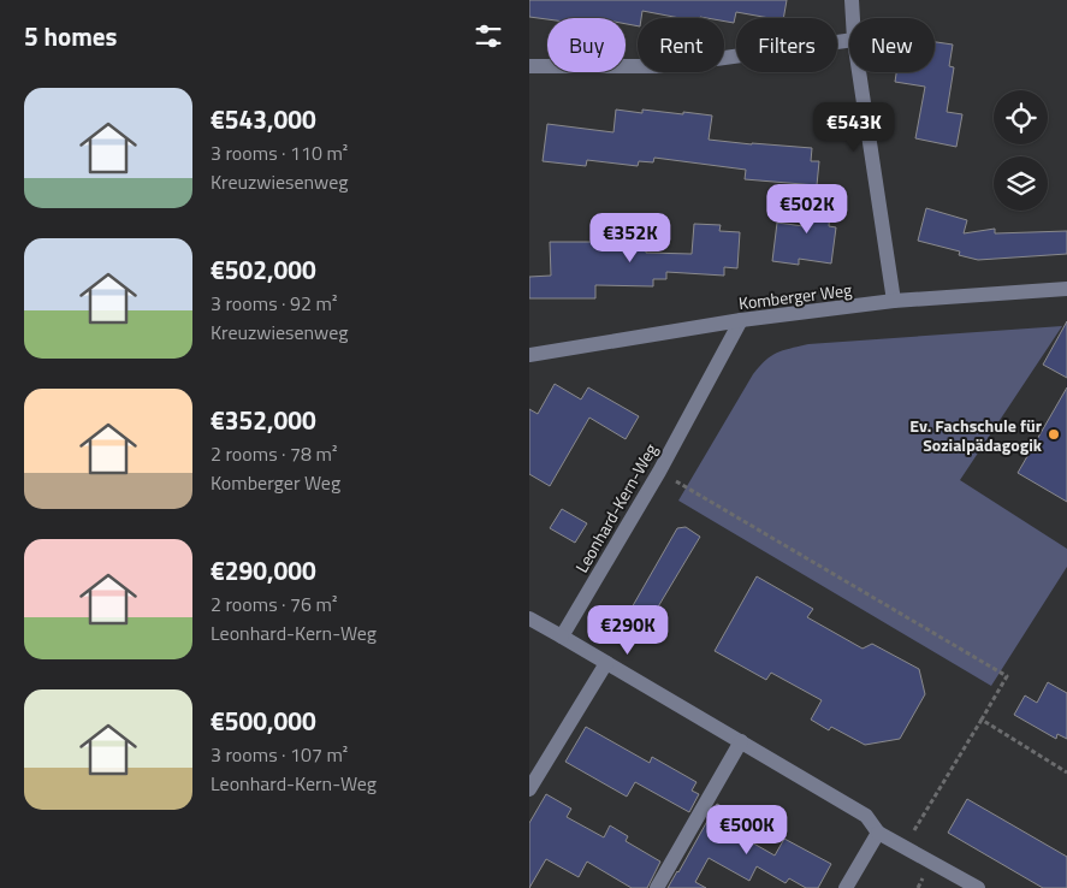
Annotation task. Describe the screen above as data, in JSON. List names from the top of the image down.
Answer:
{
  "streets": {
    "street": ["Komberger Weg", "Leonhard-Kern-Weg"]
  },
  "crossings": [
    ["Komberger Weg", "Leonhard-Kern-Weg"]
  ],
  "places": ["Ev. Fachschule für Sozialpädagogik"],
  "page": {
    "heading": "5 homes",
    "chip": [
      "Buy",
      "Rent",
      "Filters",
      "New"
    ],
    "list": [
      {
        "name": "€543,000",
        "note": "3 rooms · 110 m² · Kreuzwiesenweg"
      },
      {
        "name": "€502,000",
        "note": "3 rooms · 92 m² · Kreuzwiesenweg"
      },
      {
        "name": "€352,000",
        "note": "2 rooms · 78 m² · Komberger Weg"
      },
      {
        "name": "€290,000",
        "note": "2 rooms · 76 m² · Leonhard-Kern-Weg"
      },
      {
        "name": "€500,000",
        "note": "3 rooms · 107 m² · Leonhard-Kern-Weg"
      }
    ],
    "price": [
      "€543K",
      "€502K",
      "€352K",
      "€290K",
      "€500K"
    ]
  }
}
